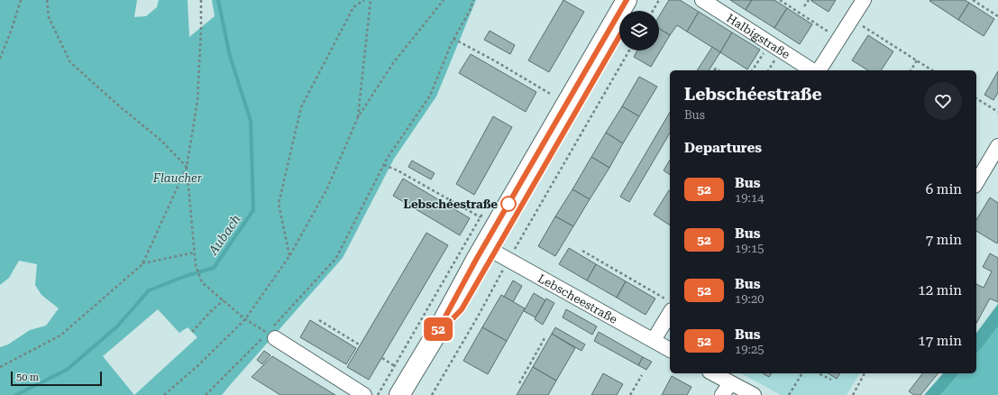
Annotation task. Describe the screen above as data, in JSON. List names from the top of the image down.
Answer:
{
  "streets": {
    "street": ["Halbigstraße", "Lebscheestraße"]
  },
  "water": ["Aubach"],
  "parks": ["Flaucher"],
  "places": ["Lebschéestraße"],
  "lines": ["bus line 52"],
  "scale_bar": "50 m",
  "page": {
    "on_map": "52",
    "heading": [
      ["Lebschéestraße", "Bus"],
      "Departures"
    ],
    "list": [
      {
        "mark": "52",
        "name": "Bus",
        "note": "19:14",
        "value": "6 min"
      },
      {
        "mark": "52",
        "name": "Bus",
        "note": "19:15",
        "value": "7 min"
      },
      {
        "mark": "52",
        "name": "Bus",
        "note": "19:20",
        "value": "12 min"
      },
      {
        "mark": "52",
        "name": "Bus",
        "note": "19:25",
        "value": "17 min"
      }
    ],
    "scale": "50 m"
  }
}
